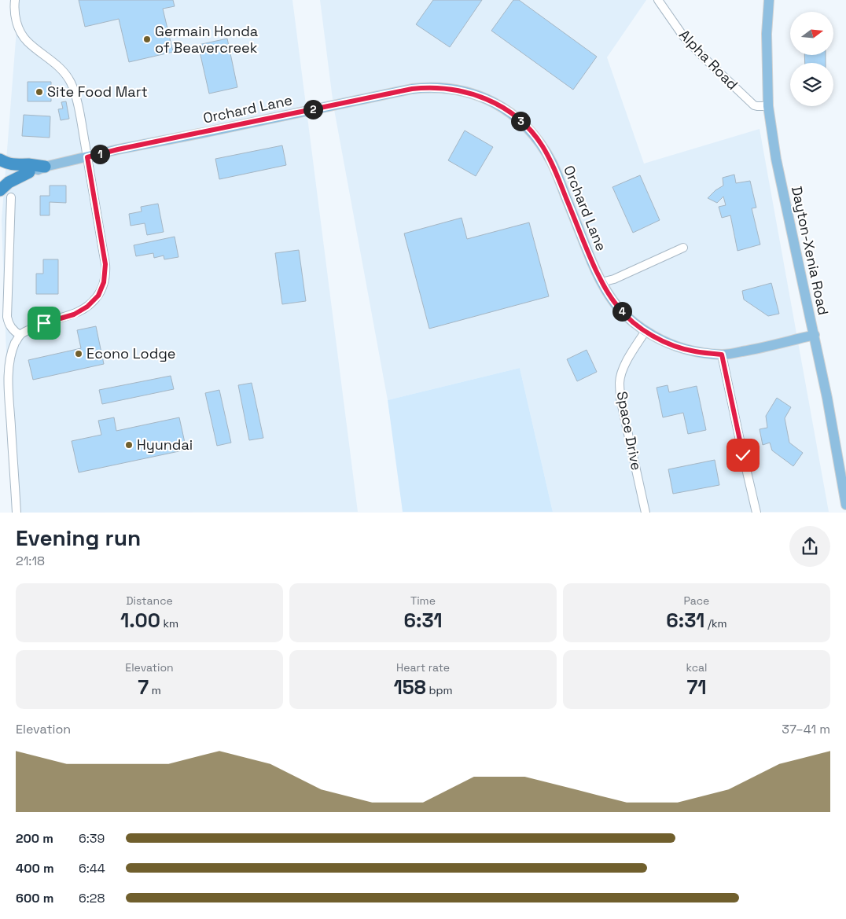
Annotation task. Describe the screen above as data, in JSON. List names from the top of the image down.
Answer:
{
  "streets": {
    "main road": ["Orchard Lane", "Dayton-Xenia Road"],
    "street": ["Alpha Road", "Space Drive"]
  },
  "crossings": [
    ["Alpha Road", "Dayton-Xenia Road"],
    ["Orchard Lane", "Dayton-Xenia Road"],
    ["Orchard Lane", "Space Drive"]
  ],
  "places": [
    "Germain Honda of Beavercreek",
    "Site Food Mart",
    "Econo Lodge",
    "Hyundai"
  ],
  "north": "right",
  "page": {
    "pins": [
      "2",
      "3",
      "1",
      "4"
    ],
    "heading": ["Evening run", "21:18"],
    "stats": [
      ["Distance", "1.00 km"],
      ["Time", "6:31"],
      ["Pace", "6:31 /km"],
      ["Elevation", "7 m"],
      ["Heart rate", "158 bpm"],
      ["kcal", "71"]
    ],
    "chart": ["Elevation", "37–41 m"],
    "list": [
      {
        "name": "200 m",
        "note": "6:39"
      },
      {
        "name": "400 m",
        "note": "6:44"
      },
      {
        "name": "600 m",
        "note": "6:28"
      }
    ]
  }
}
